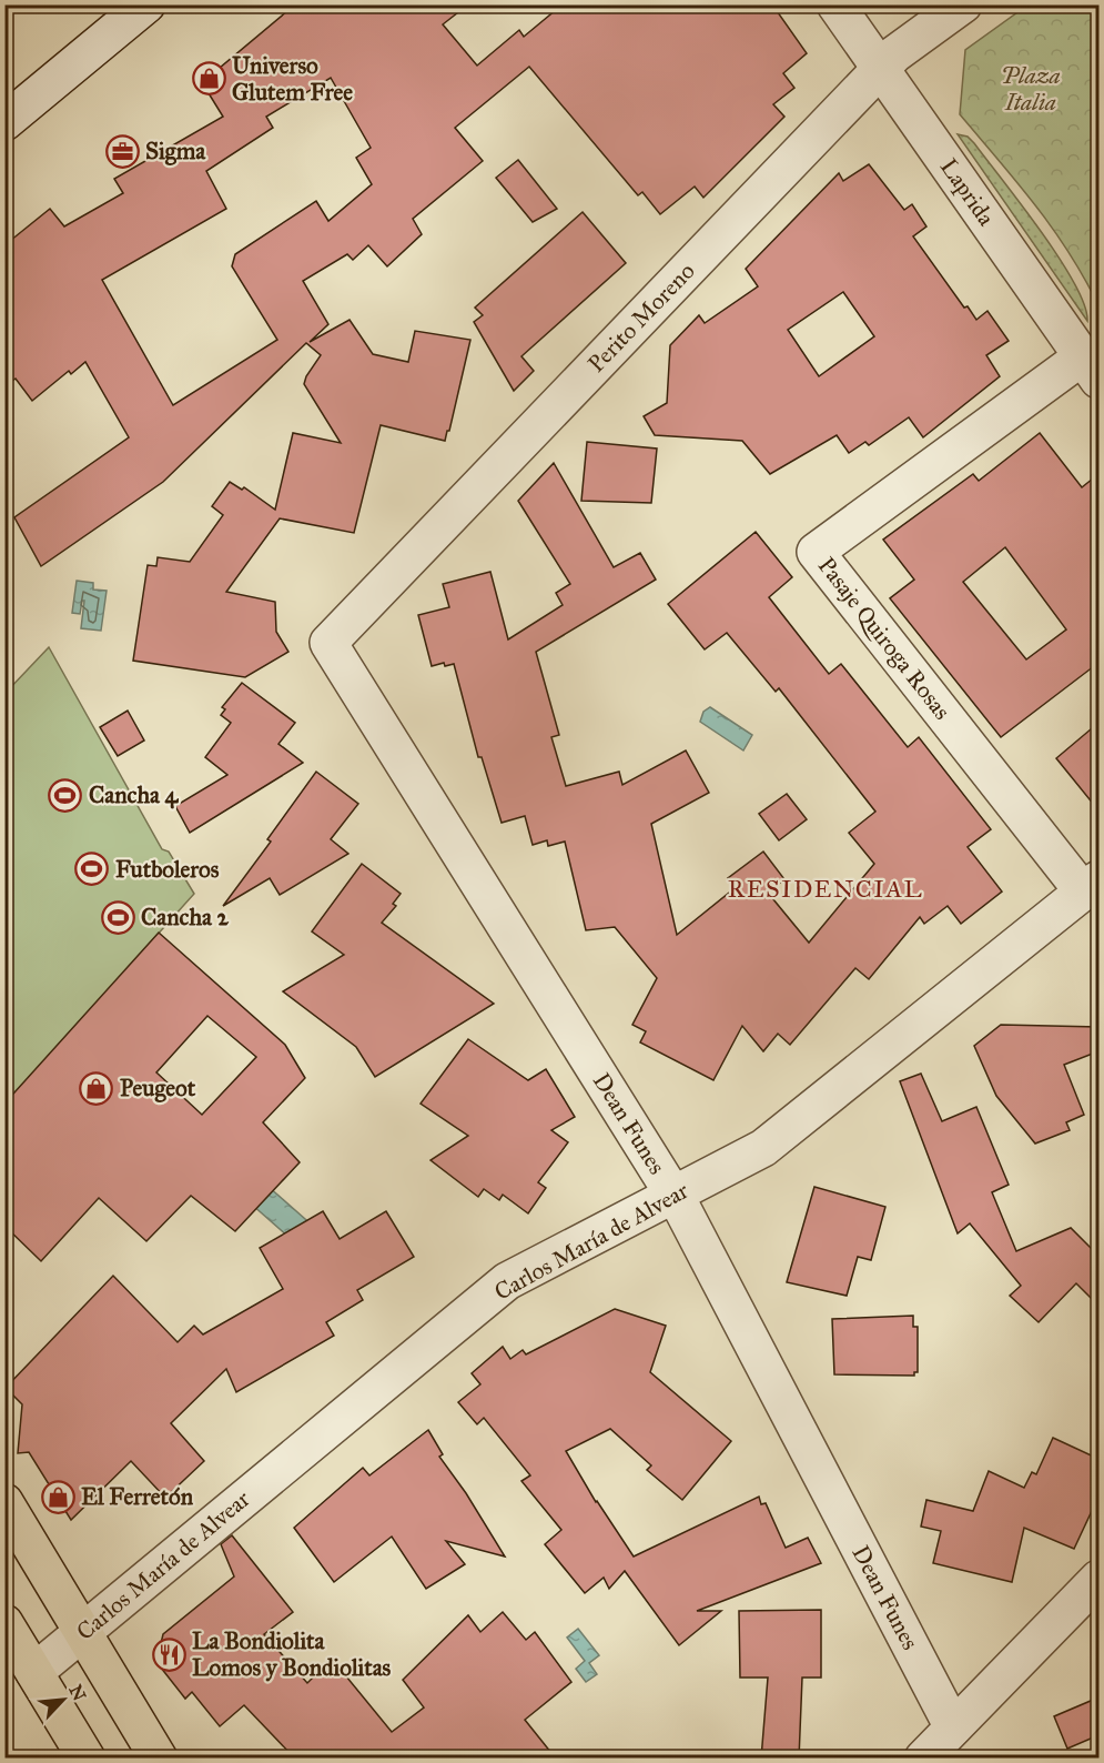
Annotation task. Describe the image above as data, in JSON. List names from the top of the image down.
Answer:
{
  "streets": {
    "street": [
      "Laprida",
      "Perito Moreno",
      "Pasaje Quiroga Rosas",
      "Dean Funes",
      "Carlos María de Alvear"
    ]
  },
  "crossings": [
    ["Laprida", "Perito Moreno"],
    ["Laprida", "Pasaje Quiroga Rosas"],
    ["Perito Moreno", "Dean Funes"],
    ["Pasaje Quiroga Rosas", "Carlos María de Alvear"],
    ["Dean Funes", "Carlos María de Alvear"]
  ],
  "districts": ["RESIDENCIAL"],
  "parks": ["Plaza Italia"],
  "places": {
    "shop": ["Universo Glutem Free", "Peugeot", "El Ferretón"],
    "office": ["Sigma"],
    "sports": ["Cancha 4", "Futboleros", "Cancha 2"],
    "restaurant": ["La Bondiolita Lomos y Bondiolitas"]
  },
  "north": "top right"
}
